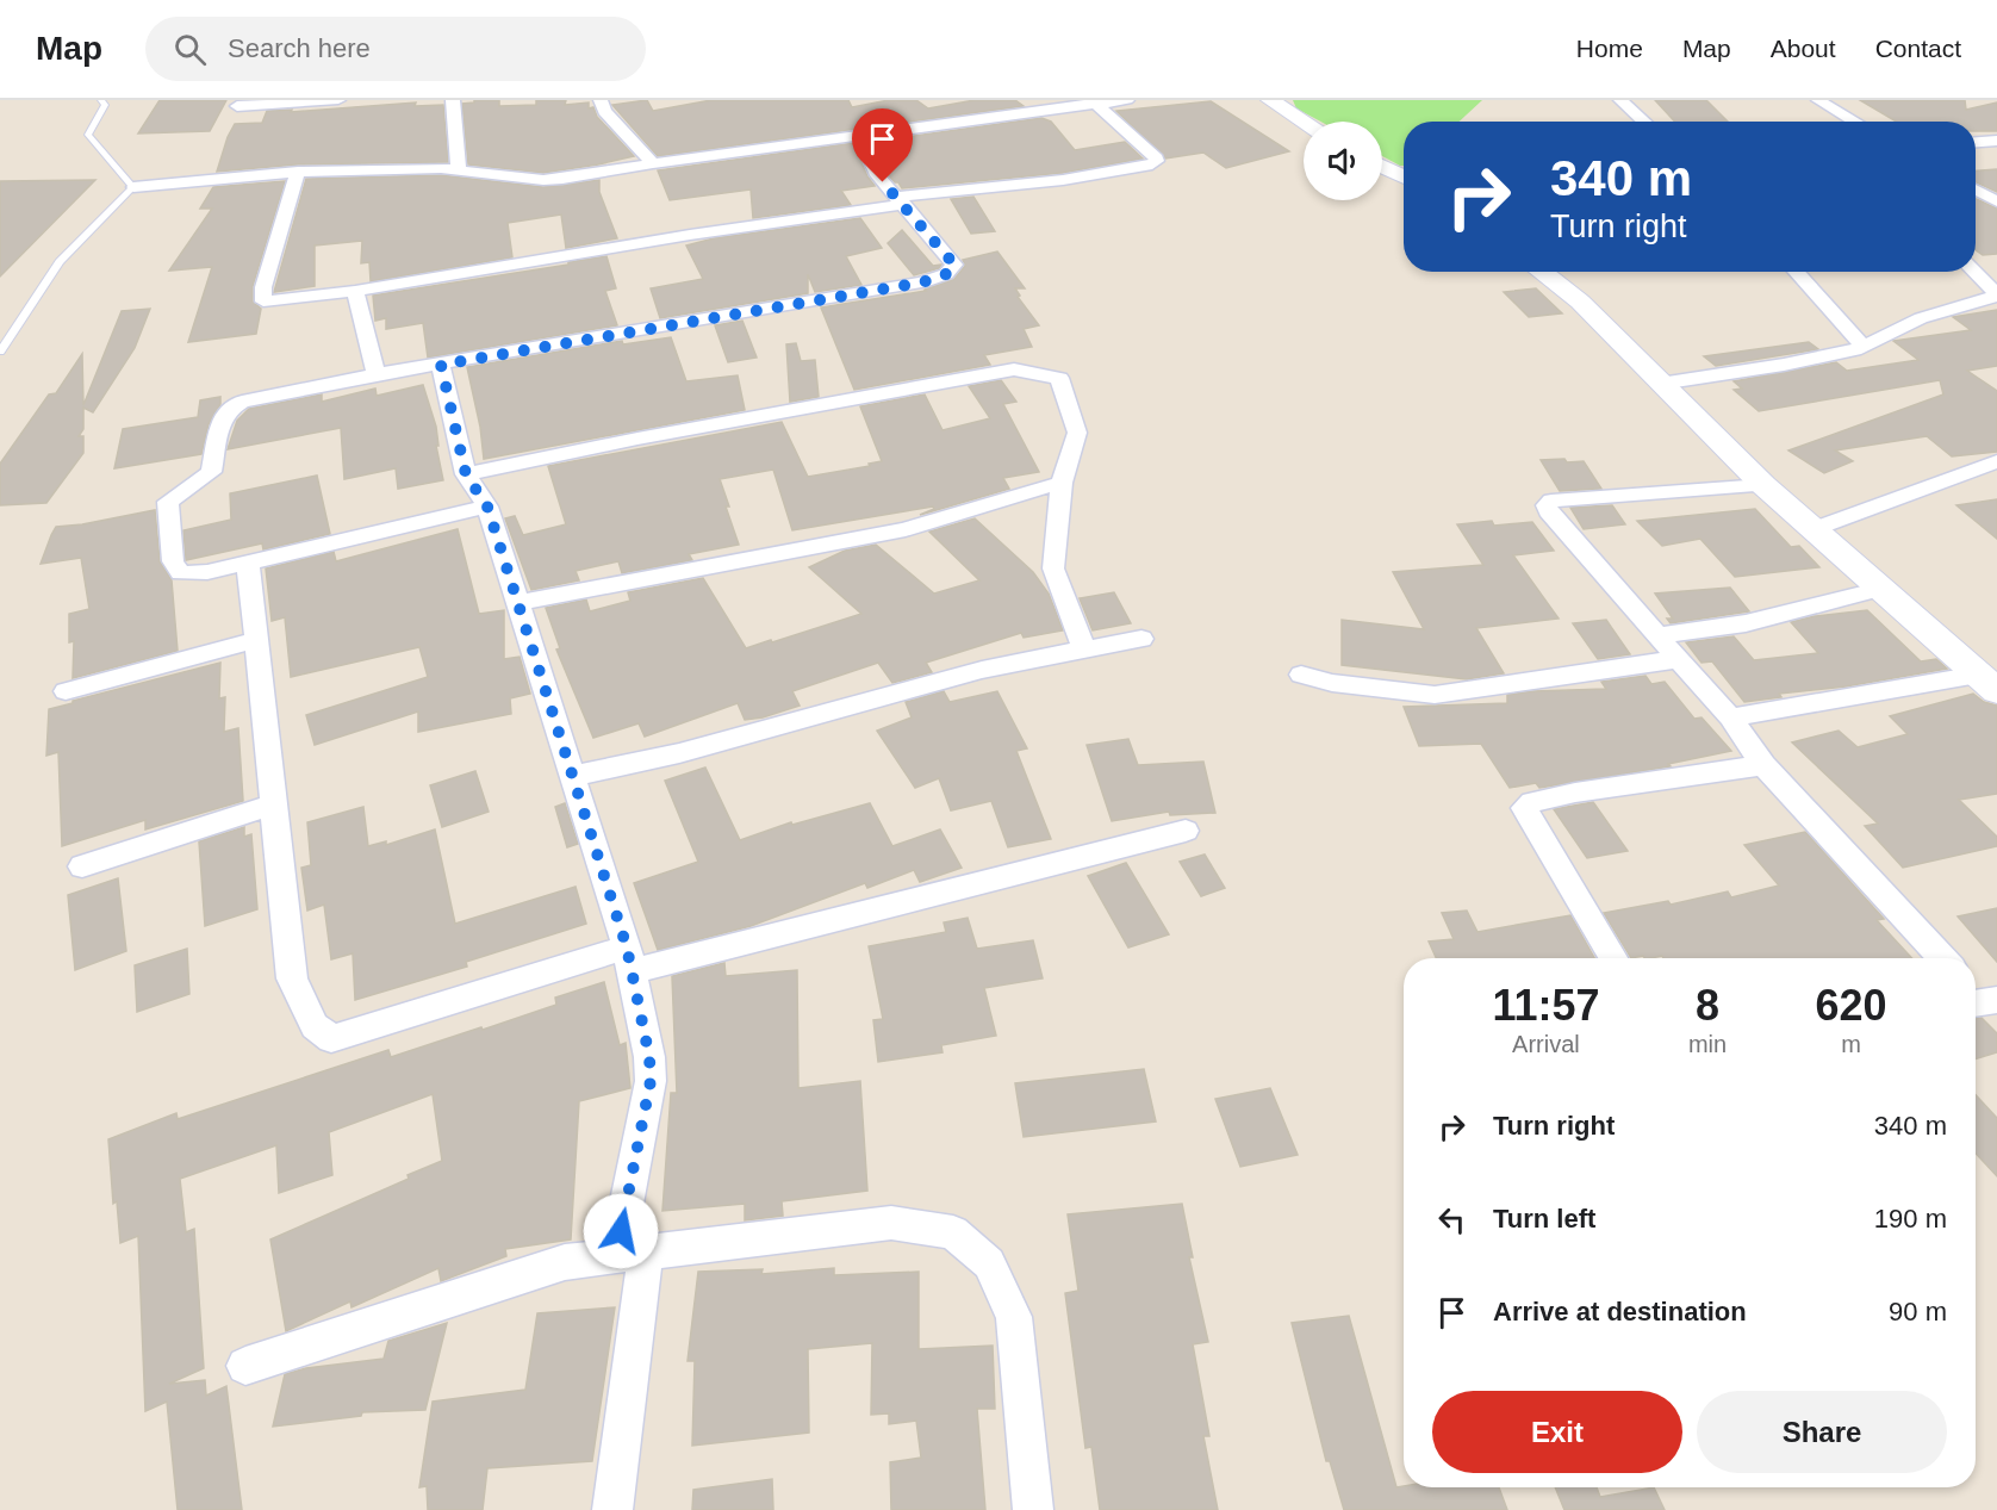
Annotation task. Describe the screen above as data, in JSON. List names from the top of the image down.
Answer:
{
  "page": {
    "header": "Map",
    "search": "Search here",
    "nav": [
      "Home",
      "Map",
      "About",
      "Contact"
    ],
    "turn": ["340 m", "Turn right"],
    "eta": [
      "11:57",
      "Arrival",
      "8",
      "min",
      "620",
      "m"
    ],
    "list": [
      {
        "name": "Turn right",
        "value": "340 m"
      },
      {
        "name": "Turn left",
        "value": "190 m"
      },
      {
        "name": "Arrive at destination",
        "value": "90 m"
      }
    ],
    "buttons": ["Exit", "Share"]
  }
}
